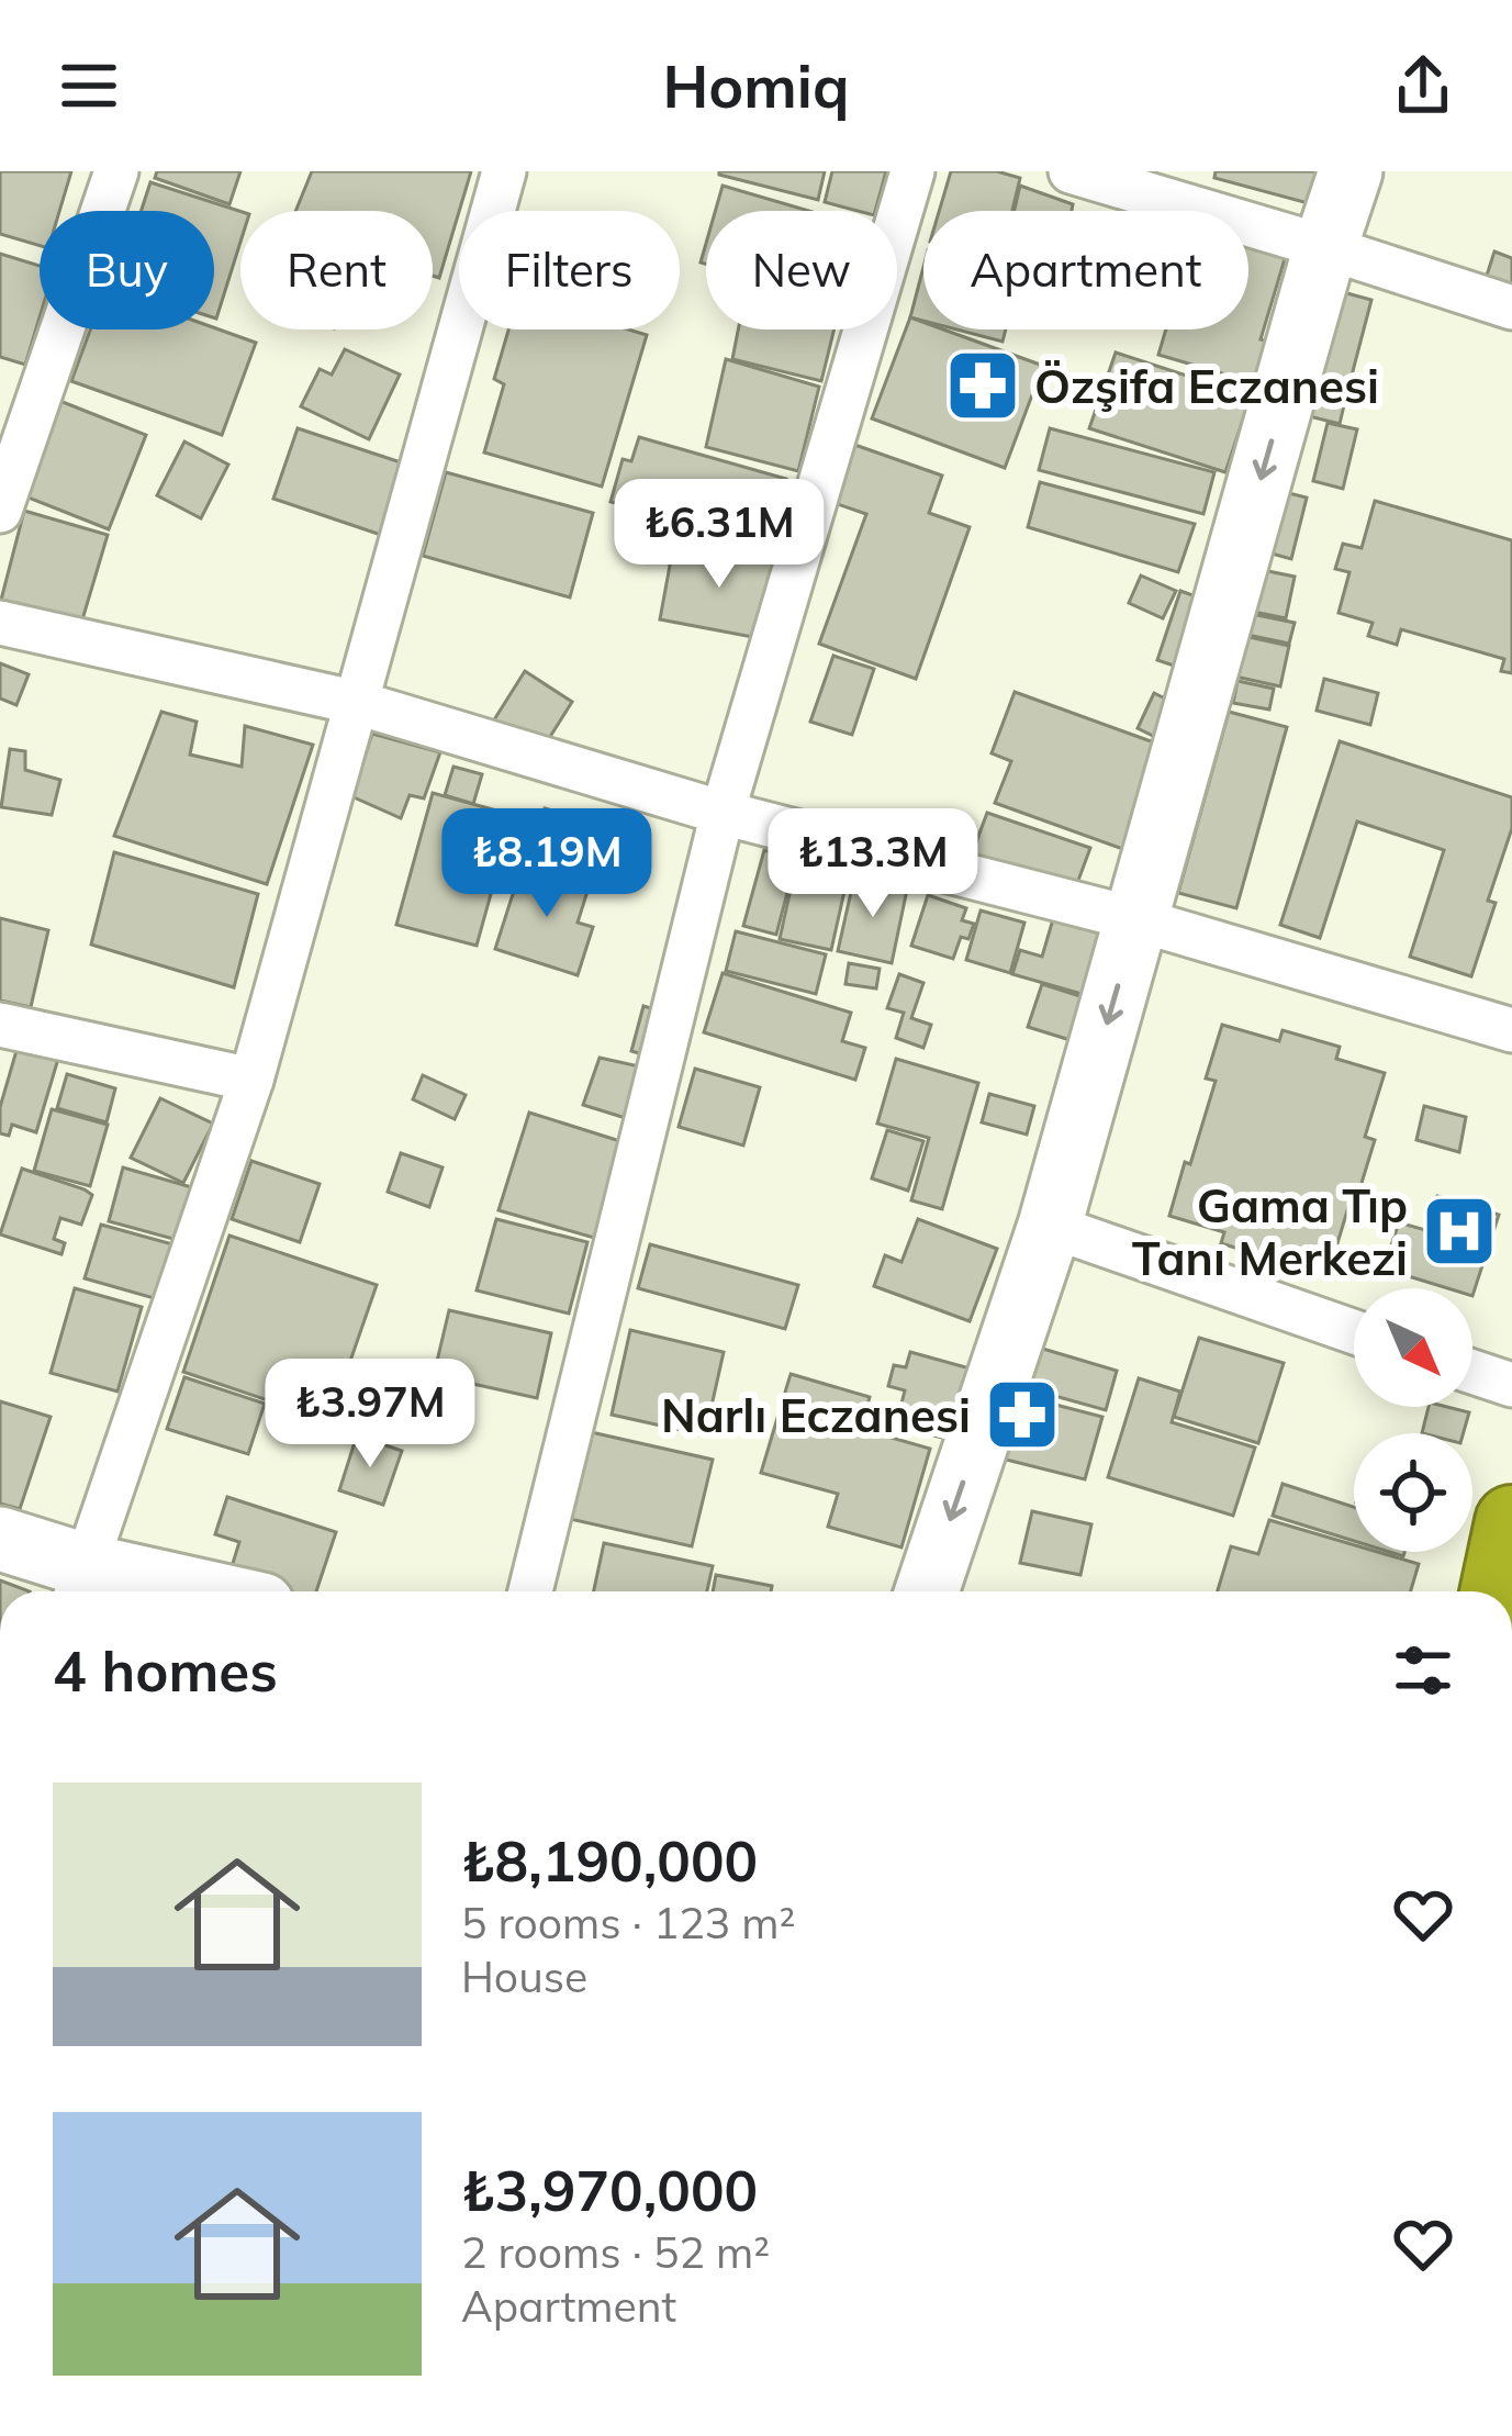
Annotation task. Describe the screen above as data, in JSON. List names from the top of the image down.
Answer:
{
  "places": {
    "pharmacy": ["Özşifa Eczanesi", "Narlı Eczanesi"],
    "hospital": ["Gama Tıp Tanı Merkezi"]
  },
  "north": "bottom right",
  "page": {
    "header": "Homiq",
    "chip": [
      "Buy",
      "Rent",
      "Filters",
      "New",
      "Apartment"
    ],
    "price": [
      "₺6.31M",
      "₺8.19M",
      "₺13.3M",
      "₺3.97M"
    ],
    "heading": "4 homes",
    "list": [
      {
        "name": "₺8,190,000",
        "note": "5 rooms · 123 m² · House"
      },
      {
        "name": "₺3,970,000",
        "note": "2 rooms · 52 m² · Apartment"
      }
    ]
  }
}
